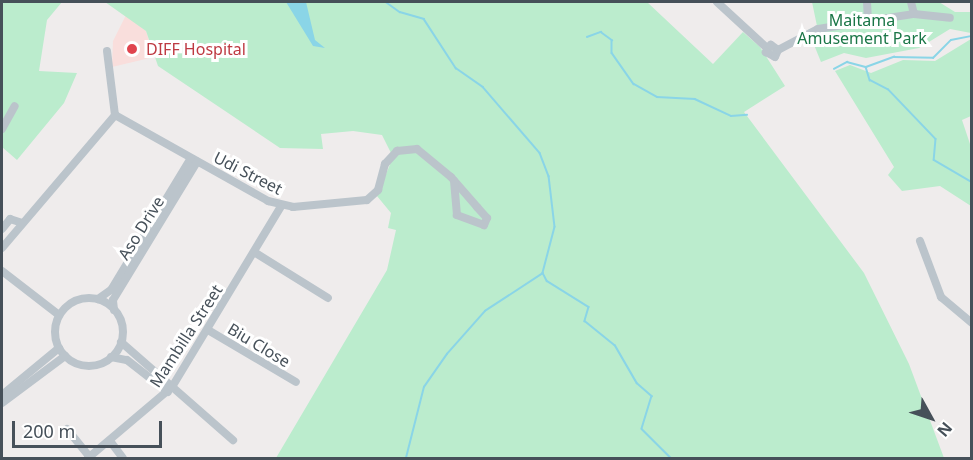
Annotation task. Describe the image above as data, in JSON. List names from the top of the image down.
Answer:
{
  "streets": {
    "street": [
      "Udi Street",
      "Aso Drive",
      "Mambilla Street",
      "Biu Close"
    ]
  },
  "crossings": [
    ["Udi Street", "Aso Drive"],
    ["Udi Street", "Mambilla Street"],
    ["Mambilla Street", "Biu Close"]
  ],
  "parks": ["Maitama Amusement Park"],
  "places": ["DIFF Hospital"],
  "scale_bar": "200 m",
  "north": "bottom right"
}
